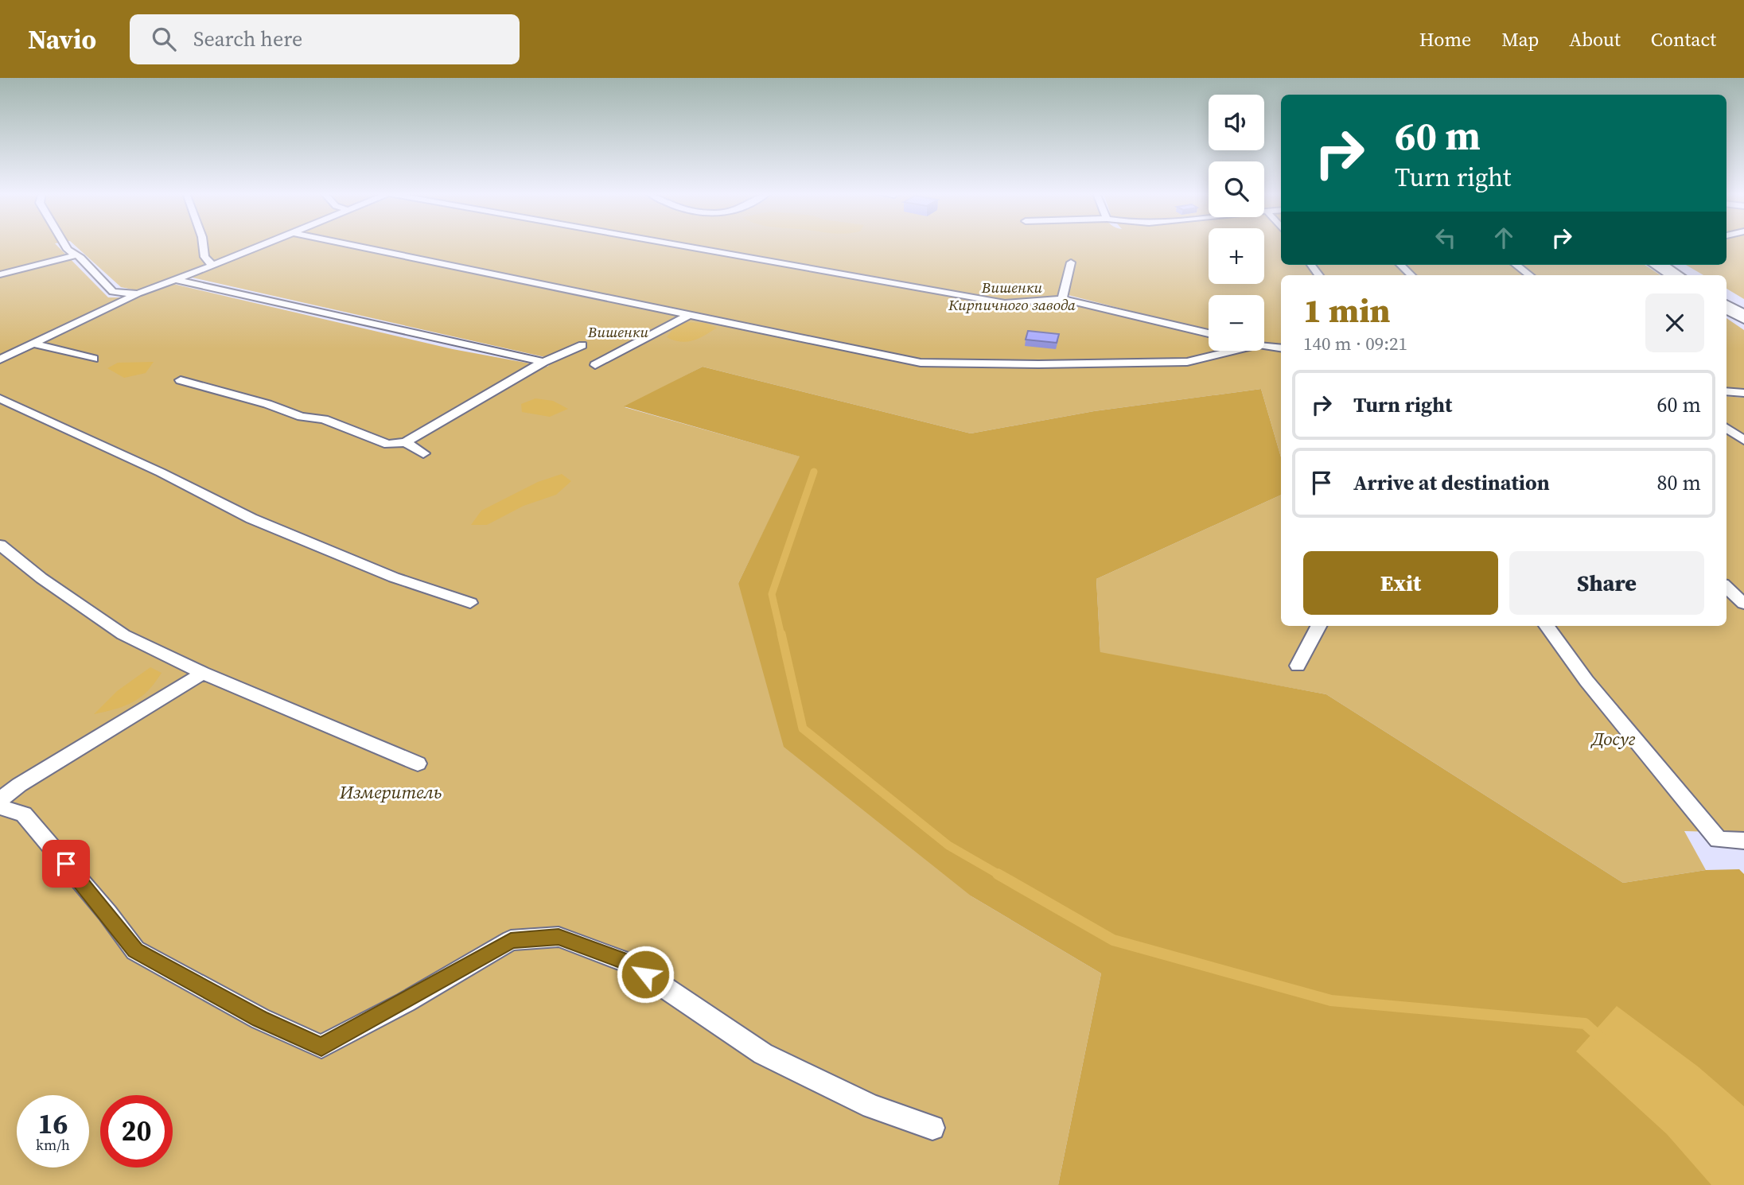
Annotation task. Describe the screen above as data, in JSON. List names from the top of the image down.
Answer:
{
  "parks": [
    "Вишенки Кирпичного завода",
    "Вишенки",
    "Досуг",
    "Измеритель"
  ],
  "page": {
    "header": "Navio",
    "search": "Search here",
    "nav": [
      "Home",
      "Map",
      "About",
      "Contact"
    ],
    "map_buttons": ["+", "−"],
    "turn": ["60 m", "Turn right"],
    "heading": ["1 min", "140 m · 09:21"],
    "list": [
      {
        "name": "Turn right",
        "value": "60 m"
      },
      {
        "name": "Arrive at destination",
        "value": "80 m"
      }
    ],
    "buttons": ["Exit", "Share"],
    "speed": "16 km/h",
    "limit": "20"
  }
}
